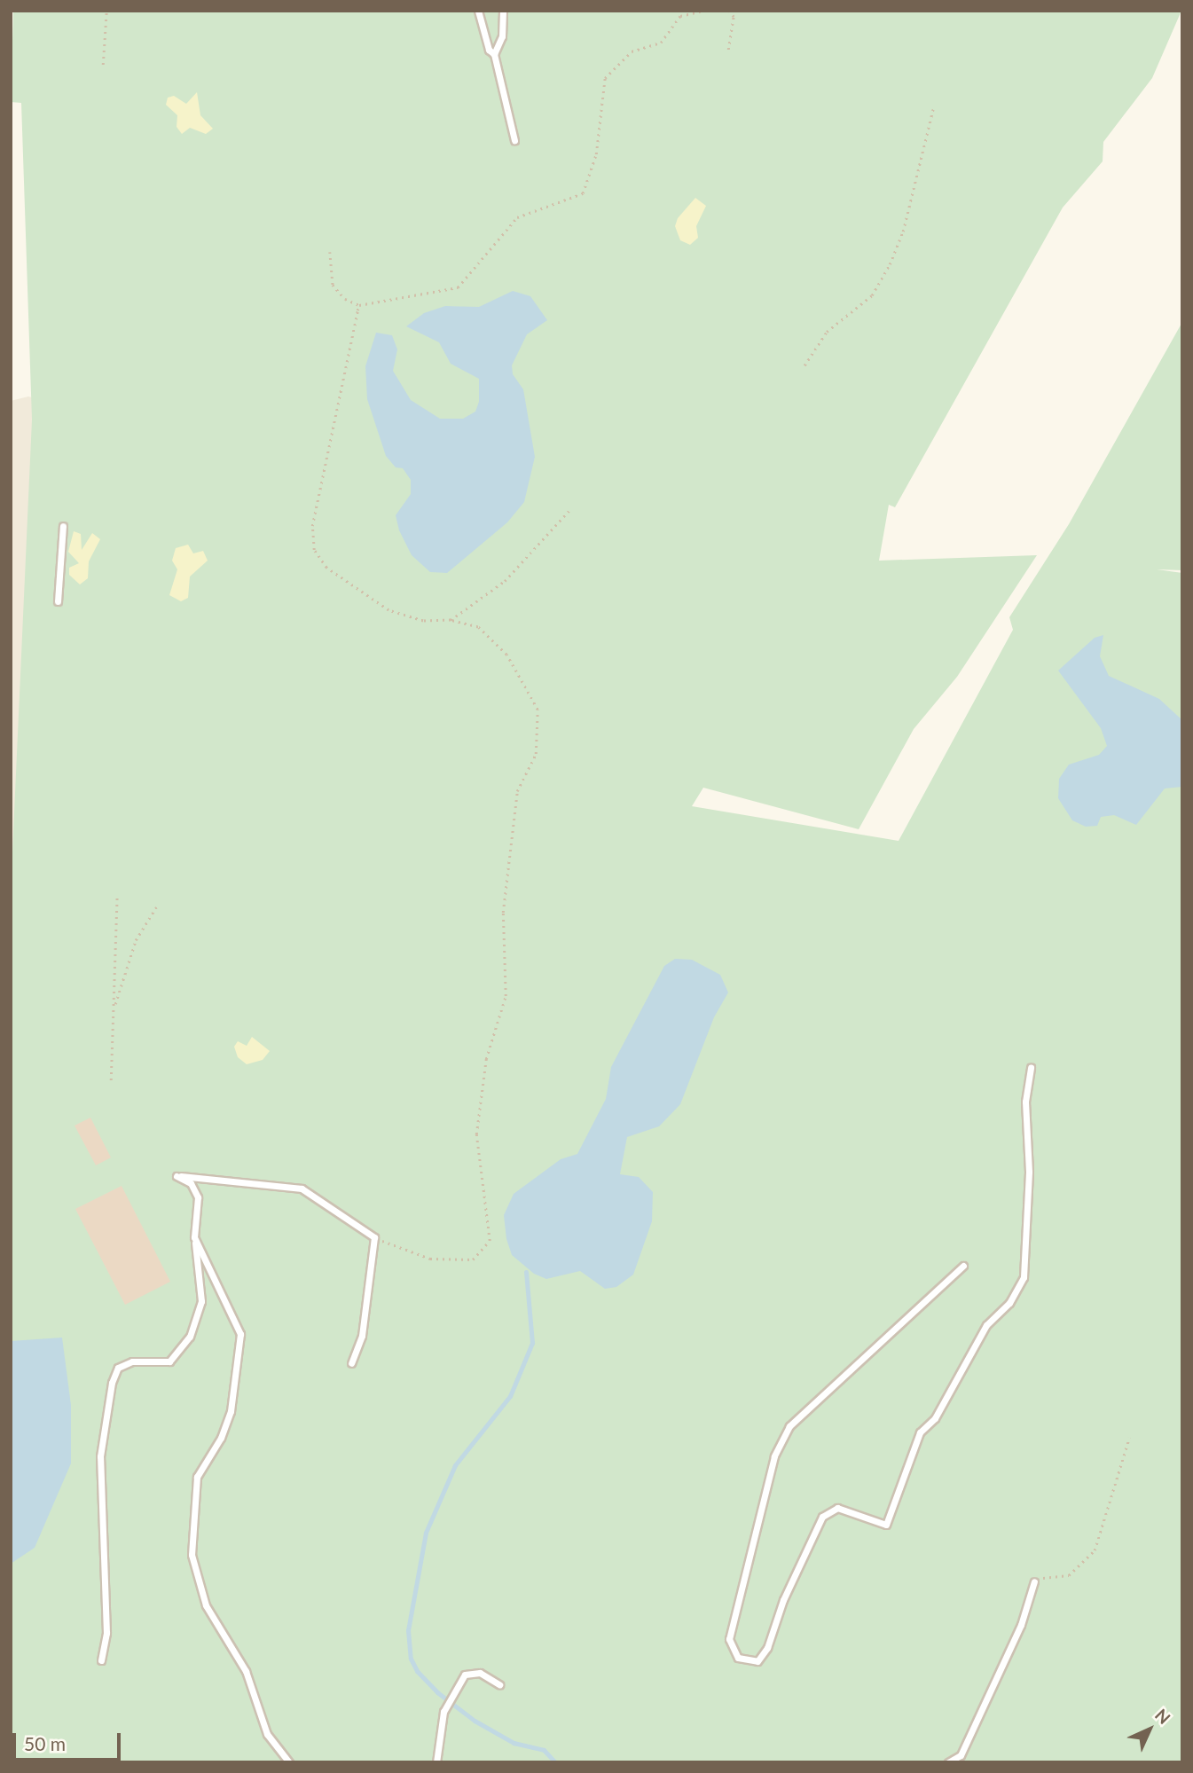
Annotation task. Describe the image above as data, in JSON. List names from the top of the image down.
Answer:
{
  "scale_bar": "50 m",
  "north": "top right"
}
